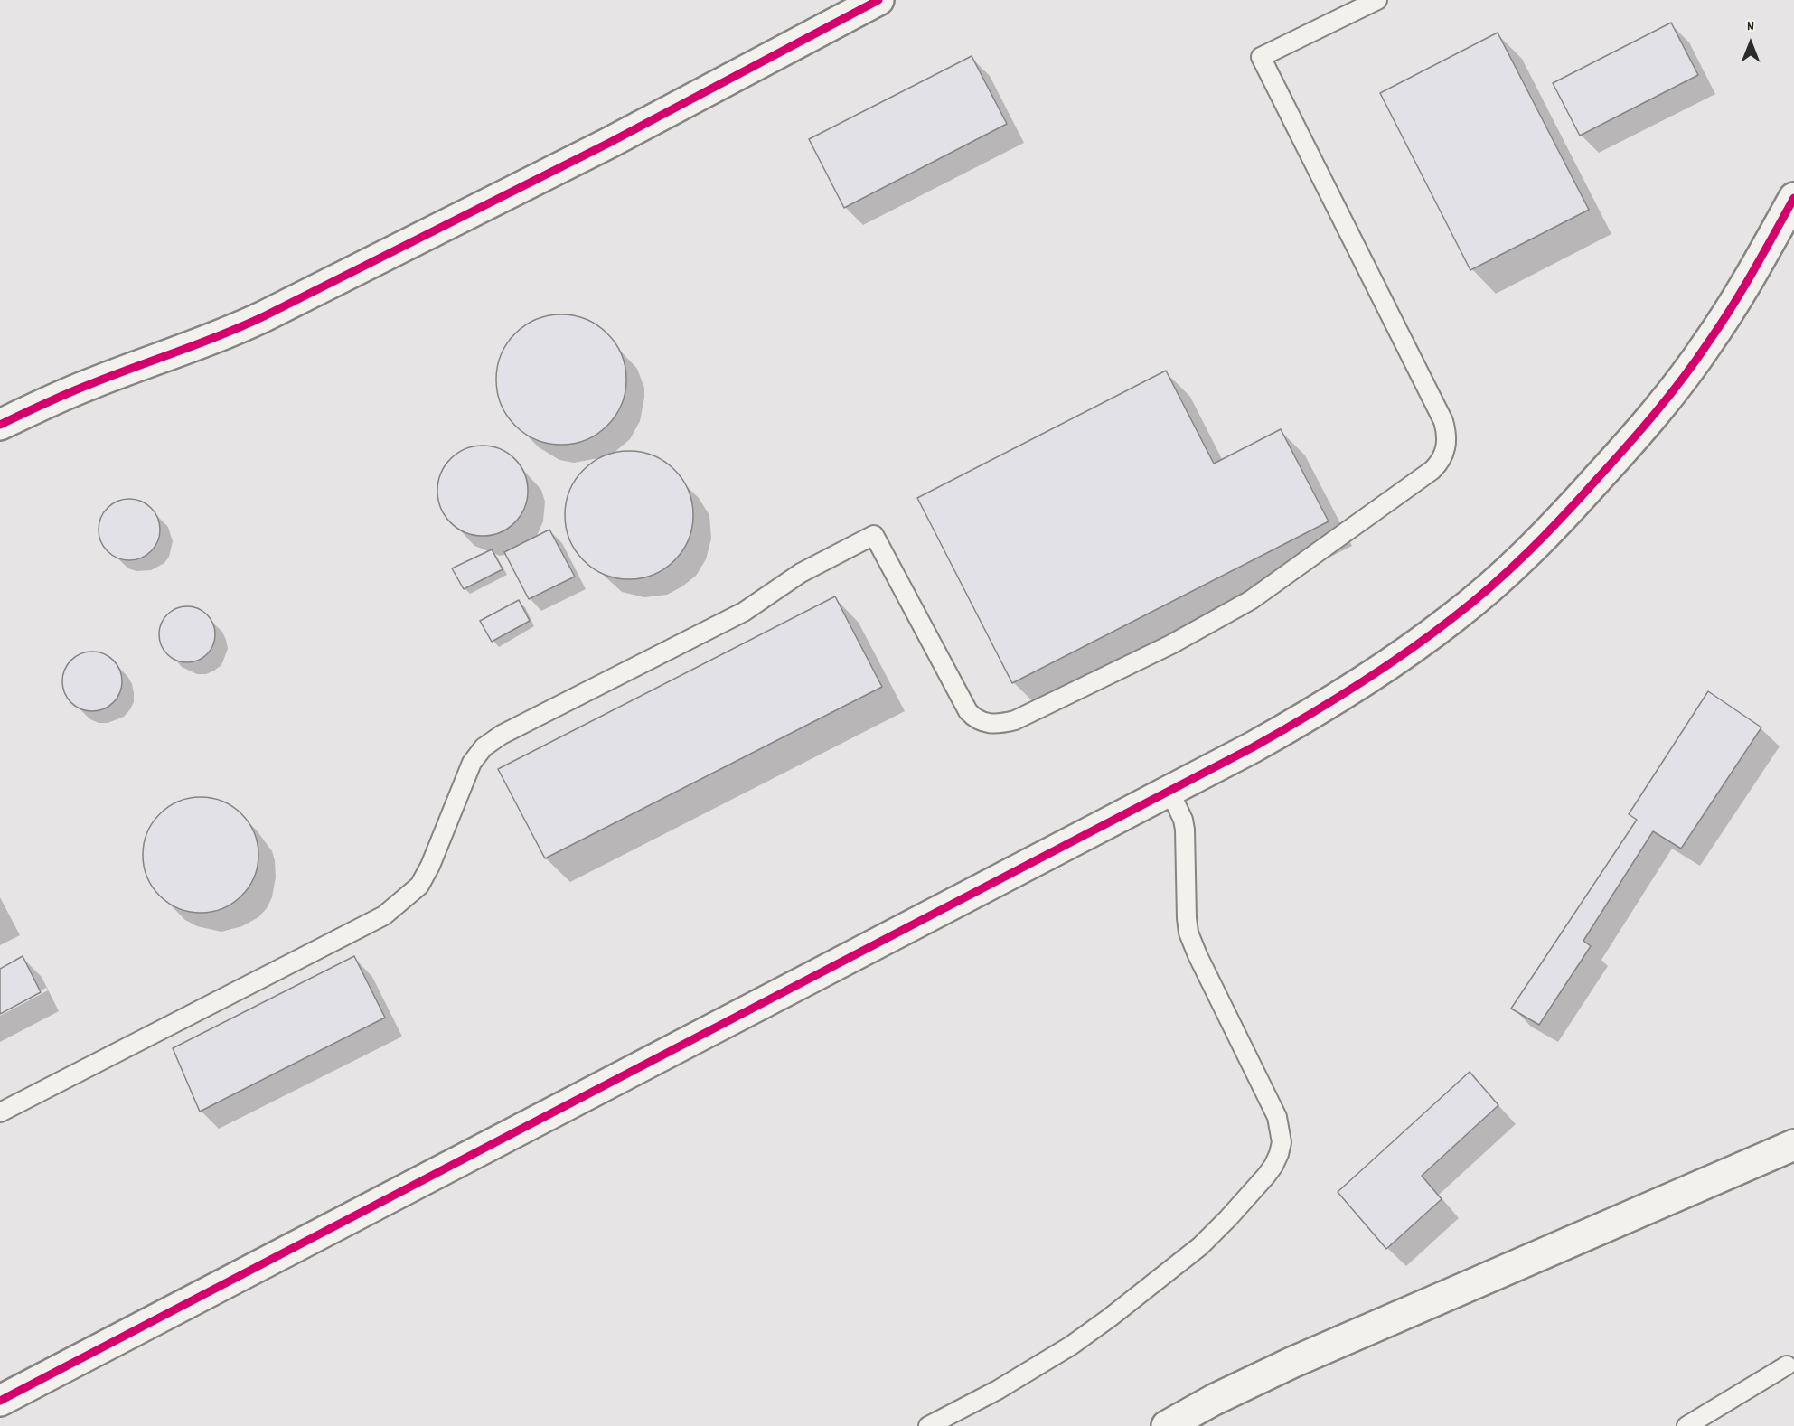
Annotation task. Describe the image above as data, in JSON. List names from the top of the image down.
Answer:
{
  "north": "top"
}
